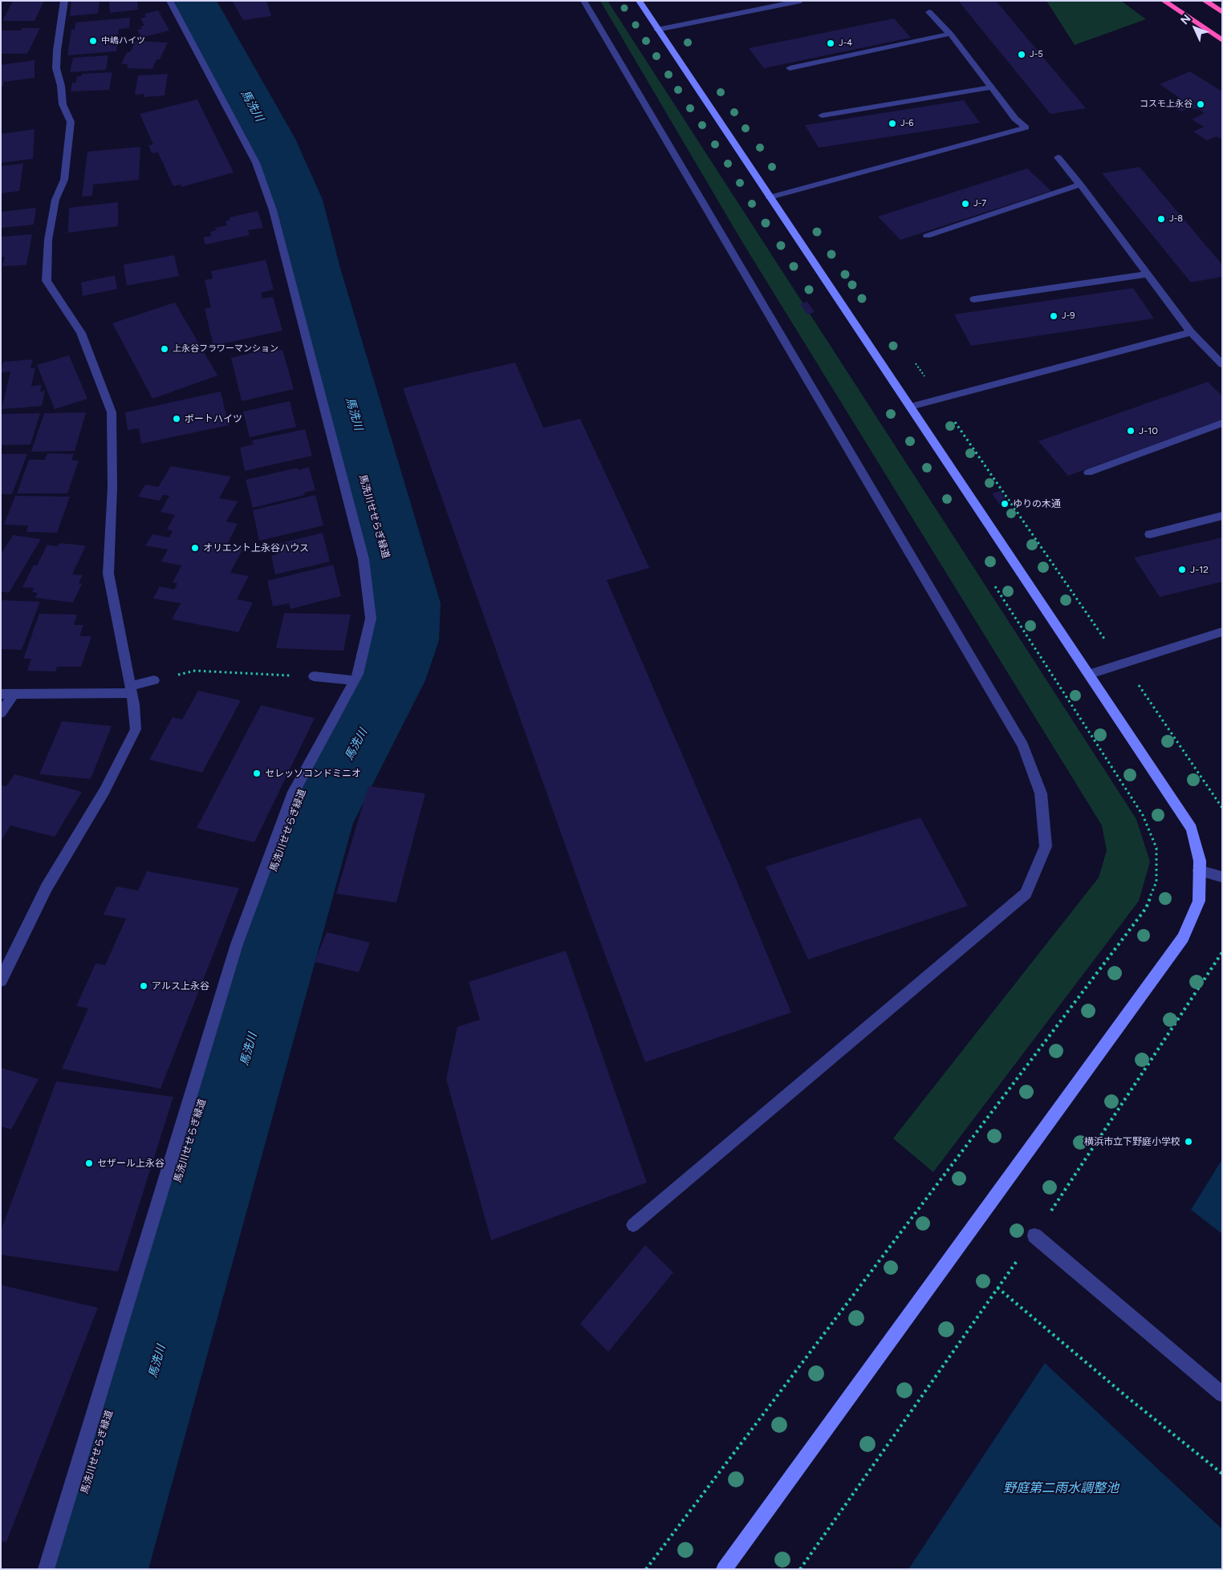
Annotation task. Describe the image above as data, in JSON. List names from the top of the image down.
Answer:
{
  "water": ["馬洗川", "野庭第二雨水調整池"],
  "places": [
    "中嶋ハイツ",
    "J-4",
    "J-5",
    "コスモ上永谷",
    "J-6",
    "J-7",
    "J-8",
    "J-9",
    "上永谷フラワーマンション",
    "ポートハイツ",
    "J-10",
    "ゆりの木通",
    "オリエント上永谷ハウス",
    "J-12",
    "セレッソコンドミニオ",
    "アルス上永谷",
    "横浜市立下野庭小学校",
    "セザール上永谷"
  ],
  "north": "top left"
}
